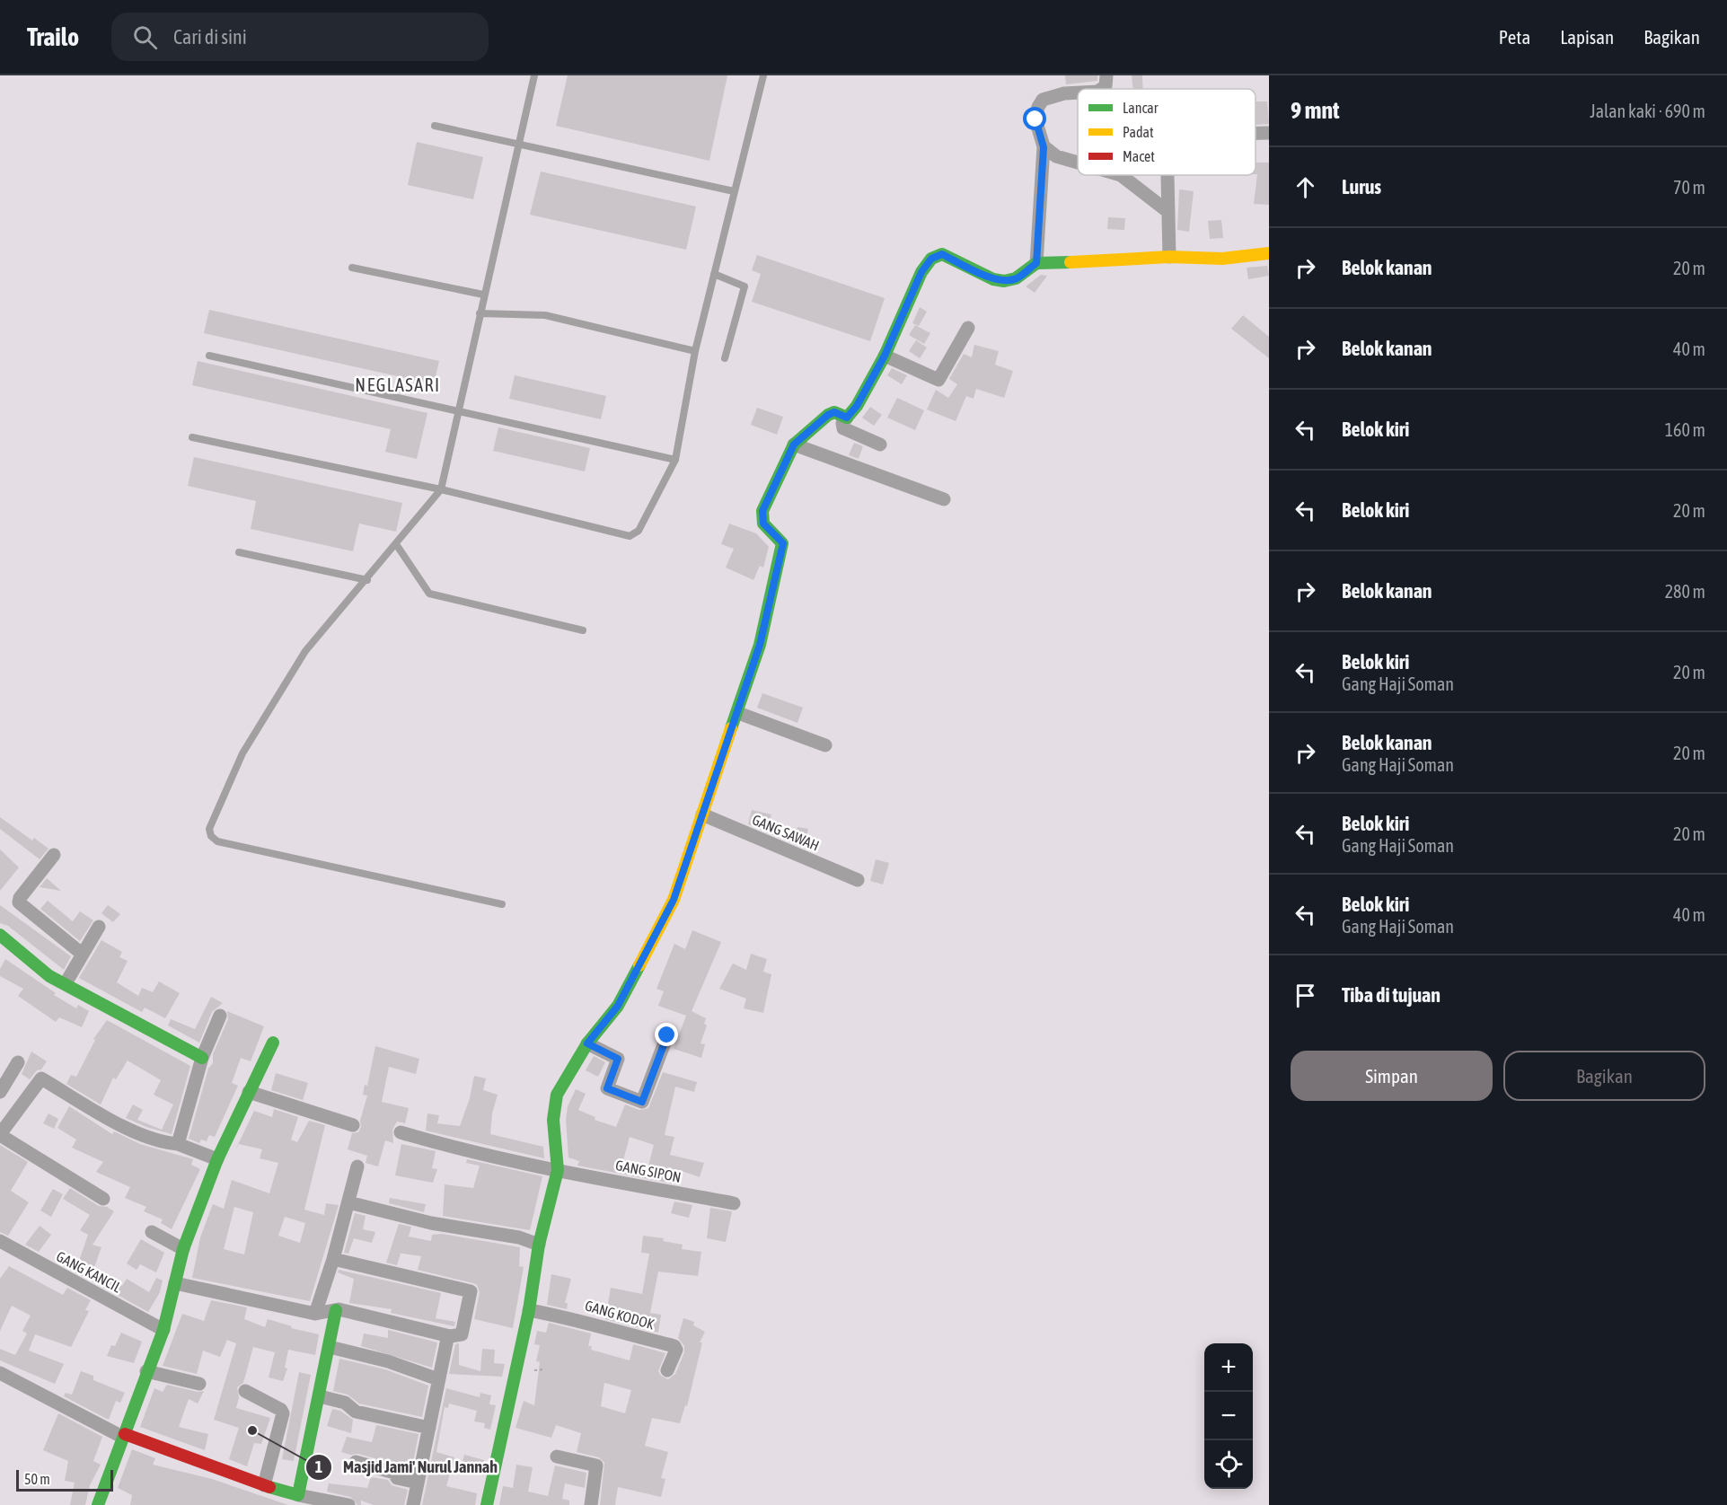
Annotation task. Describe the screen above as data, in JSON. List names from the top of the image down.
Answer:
{
  "streets": {
    "street": [
      "GANG SAWAH",
      "GANG SIPON",
      "GANG KANCIL",
      "GANG KODOK"
    ]
  },
  "districts": ["NEGLASARI"],
  "places": ["Masjid Jami' Nurul Jannah"],
  "legend": ["Lancar", "Padat", "Macet"],
  "scale_bar": "50 m",
  "page": {
    "header": "Trailo",
    "search": "Cari di sini",
    "nav": ["Peta", "Lapisan", "Bagikan"],
    "heading": ["9 mnt", "Jalan kaki · 690 m"],
    "list": [
      ["Lurus", "70 m"],
      ["Belok kanan", "20 m"],
      ["Belok kanan", "40 m"],
      ["Belok kiri", "160 m"],
      ["Belok kiri", "20 m"],
      ["Belok kanan", "280 m"],
      ["Belok kiri", "Gang Haji Soman", "20 m"],
      ["Belok kanan", "Gang Haji Soman", "20 m"],
      ["Belok kiri", "Gang Haji Soman", "20 m"],
      ["Belok kiri", "Gang Haji Soman", "40 m"],
      "Tiba di tujuan"
    ],
    "buttons": ["Simpan", "Bagikan"],
    "map_buttons": ["+", "−"],
    "scale": "50 m"
  }
}
